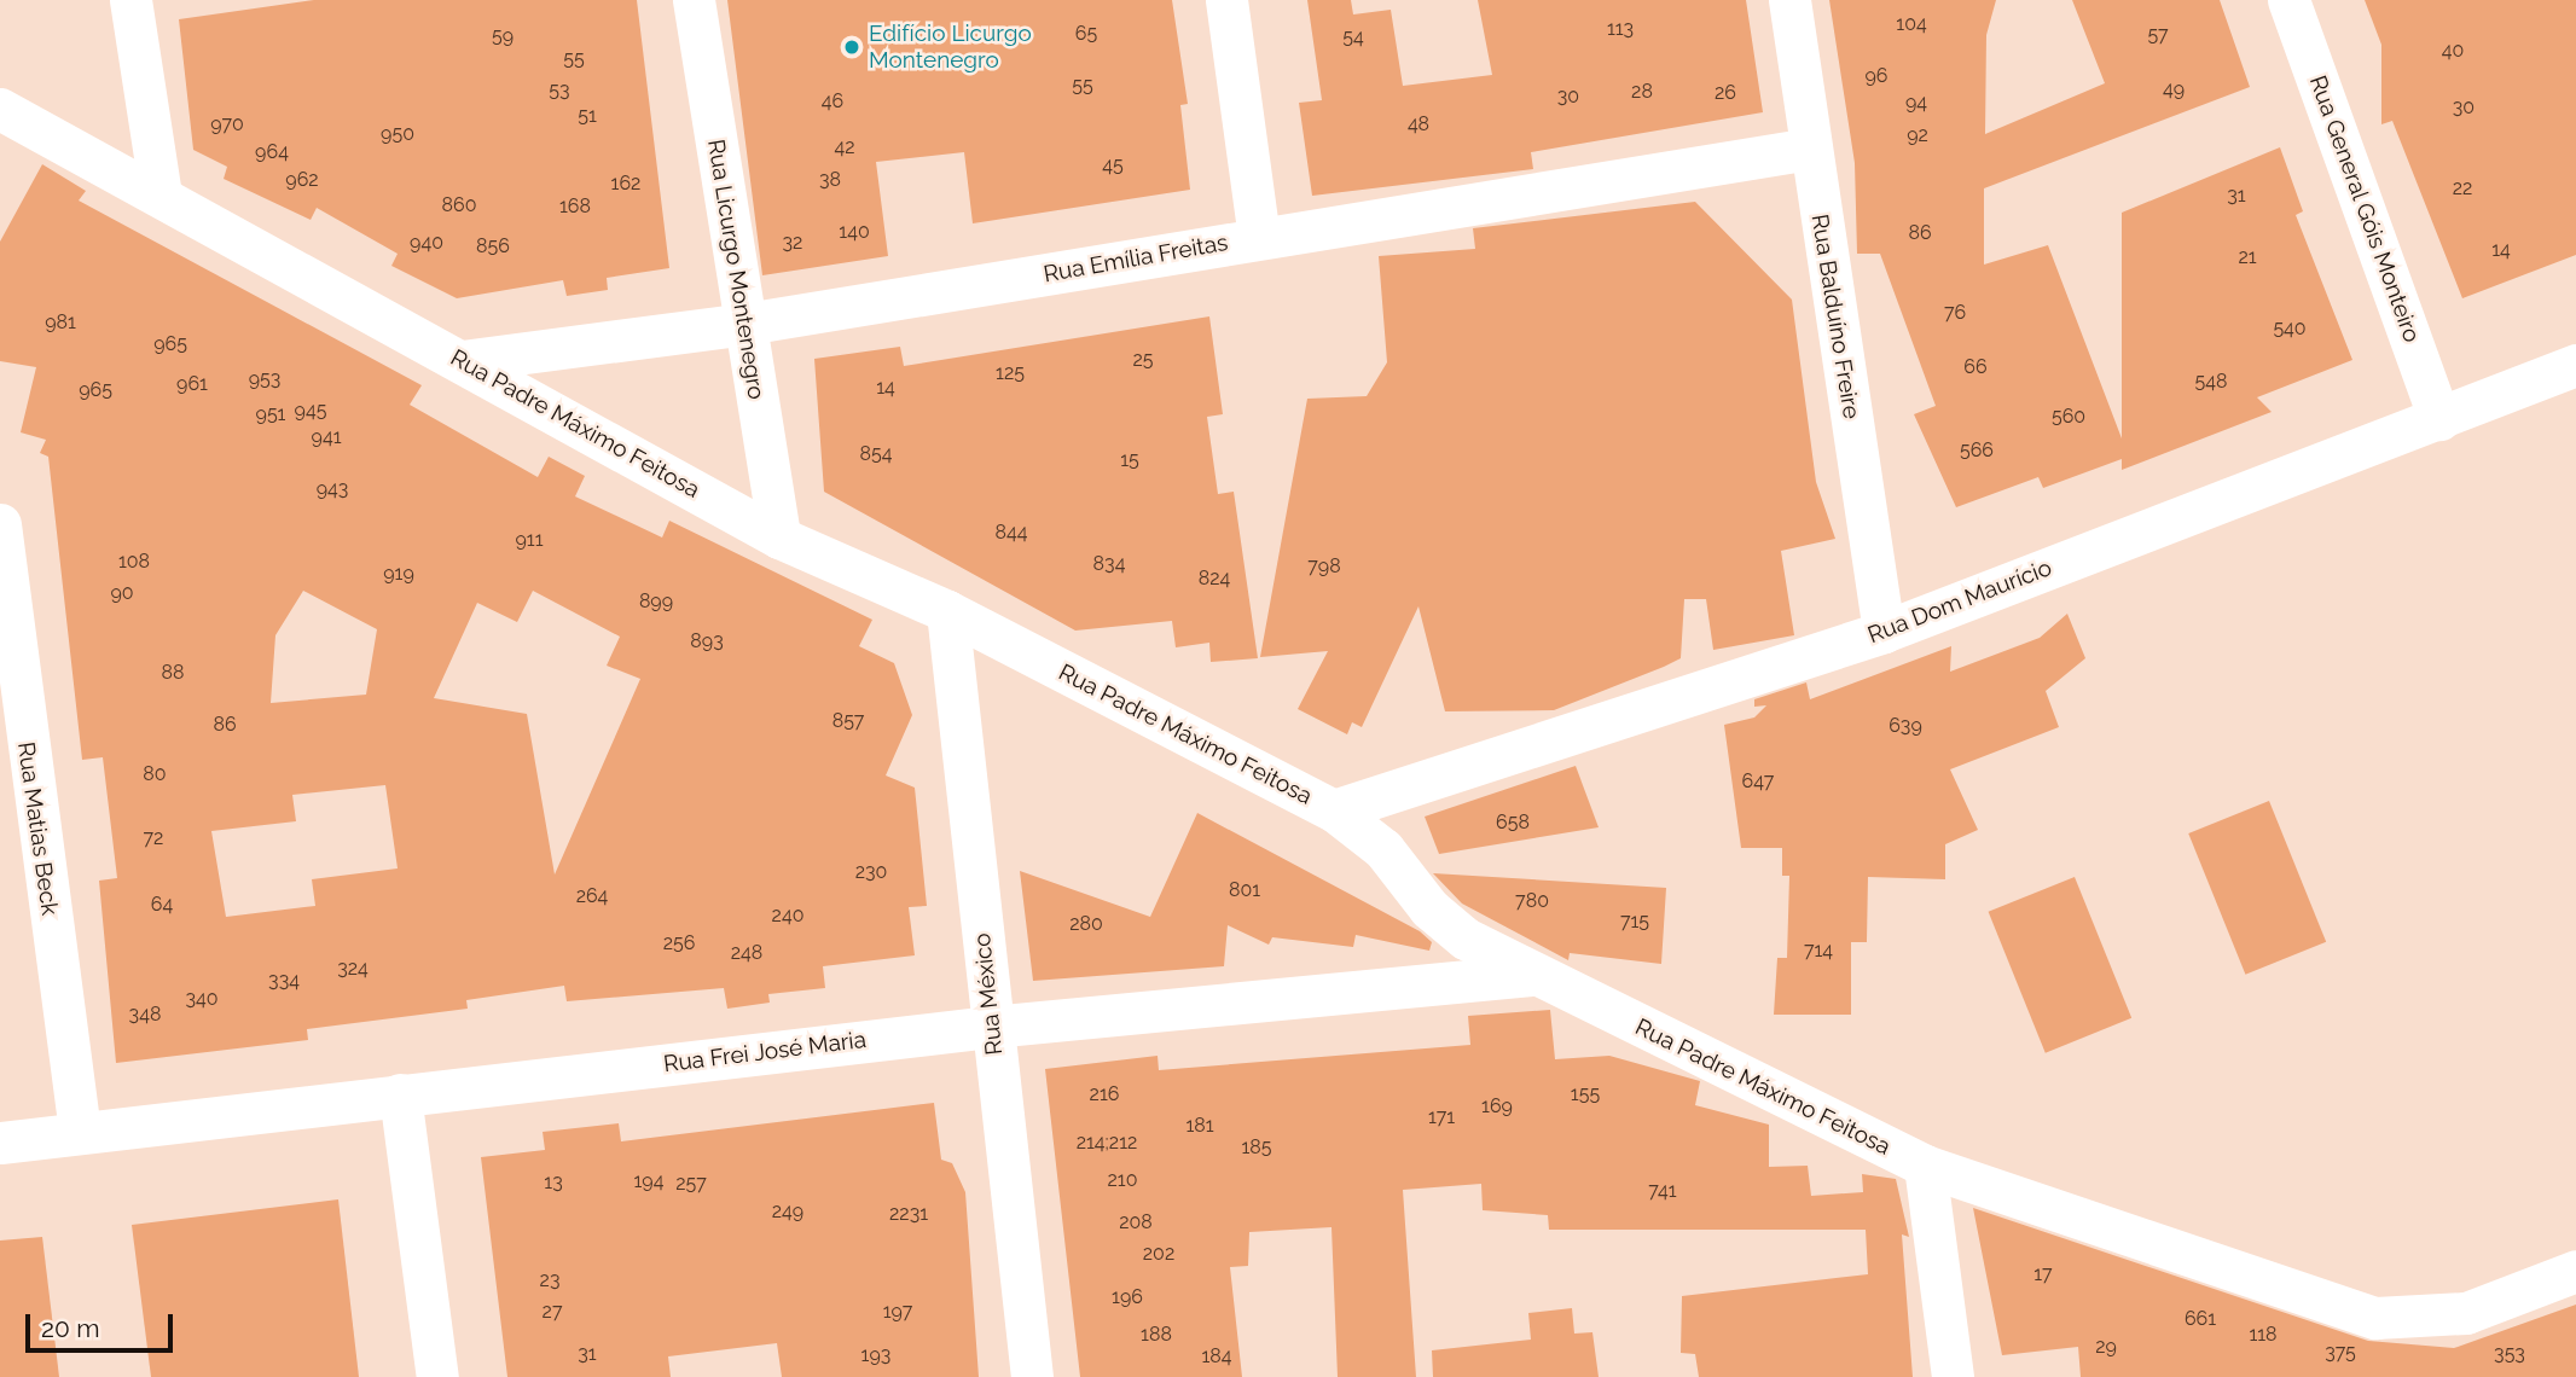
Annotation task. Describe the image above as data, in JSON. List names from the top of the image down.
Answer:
{
  "streets": {
    "street": [
      "Rua General Góis Monteiro",
      "Rua Emília Freitas",
      "Rua Licurgo Montenegro",
      "Rua Balduíno Freire",
      "Rua Padre Máximo Feitosa",
      "Rua Dom Maurício",
      "Rua Matias Beck",
      "Rua México",
      "Rua Frei José Maria"
    ]
  },
  "crossings": [
    ["Rua General Góis Monteiro", "Rua Dom Maurício"],
    ["Rua Emília Freitas", "Rua Licurgo Montenegro"],
    ["Rua Emília Freitas", "Rua Balduíno Freire"],
    ["Rua Emília Freitas", "Rua Padre Máximo Feitosa"],
    ["Rua Licurgo Montenegro", "Rua Padre Máximo Feitosa"],
    ["Rua Balduíno Freire", "Rua Dom Maurício"],
    ["Rua Padre Máximo Feitosa", "Rua Dom Maurício"],
    ["Rua Padre Máximo Feitosa", "Rua México"],
    ["Rua Padre Máximo Feitosa", "Rua Frei José Maria"],
    ["Rua Matias Beck", "Rua Frei José Maria"],
    ["Rua México", "Rua Frei José Maria"]
  ],
  "places": ["Edifício Licurgo Montenegro"],
  "house_numbers": [
    "104",
    "113",
    "65",
    "57",
    "59",
    "54",
    "40",
    "55",
    "96",
    "55",
    "49",
    "53",
    "28",
    "26",
    "30",
    "46",
    "94",
    "30",
    "51",
    "970",
    "48",
    "950",
    "92",
    "42",
    "964",
    "45",
    "962",
    "38",
    "162",
    "22",
    "31",
    "860",
    "168",
    "140",
    "86",
    "940",
    "32",
    "856",
    "14",
    "21",
    "76",
    "981",
    "540",
    "965",
    "25",
    "66",
    "125",
    "953",
    "548",
    "961",
    "14",
    "965",
    "945",
    "951",
    "560",
    "941",
    "566",
    "854",
    "15",
    "943",
    "844",
    "911",
    "108",
    "834",
    "798",
    "919",
    "824",
    "90",
    "899",
    "893",
    "88",
    "857",
    "86",
    "639",
    "80",
    "647",
    "658",
    "72",
    "230",
    "801",
    "264",
    "780",
    "64",
    "240",
    "715",
    "280",
    "256",
    "714",
    "248",
    "324",
    "334",
    "340",
    "348",
    "216",
    "155",
    "169",
    "171",
    "181",
    "214;212",
    "185",
    "210",
    "194",
    "13",
    "257",
    "741",
    "249",
    "2231",
    "208",
    "202",
    "17",
    "23",
    "196",
    "27",
    "197",
    "661",
    "188",
    "118",
    "29",
    "375",
    "31",
    "353",
    "193",
    "184"
  ],
  "scale_bar": "20 m"
}
